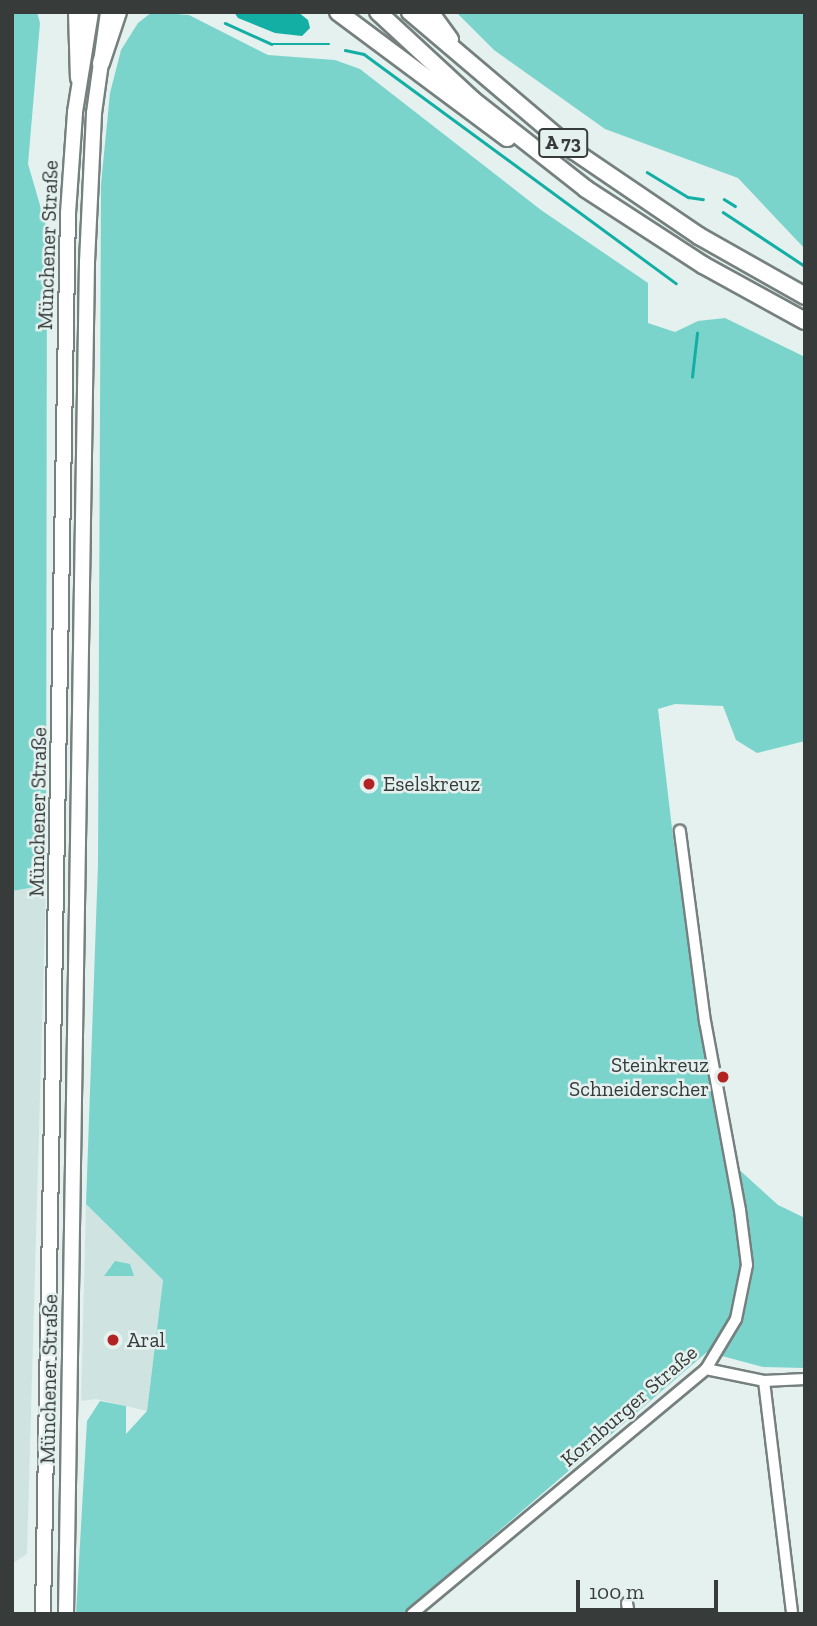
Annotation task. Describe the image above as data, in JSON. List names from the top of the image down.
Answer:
{
  "streets": {
    "highway": ["A 73"],
    "main road": ["Münchener Straße"],
    "street": ["Kornburger Straße"]
  },
  "places": ["Eselskreuz", "Steinkreuz Schneiderscher", "Aral"],
  "scale_bar": "100 m"
}
